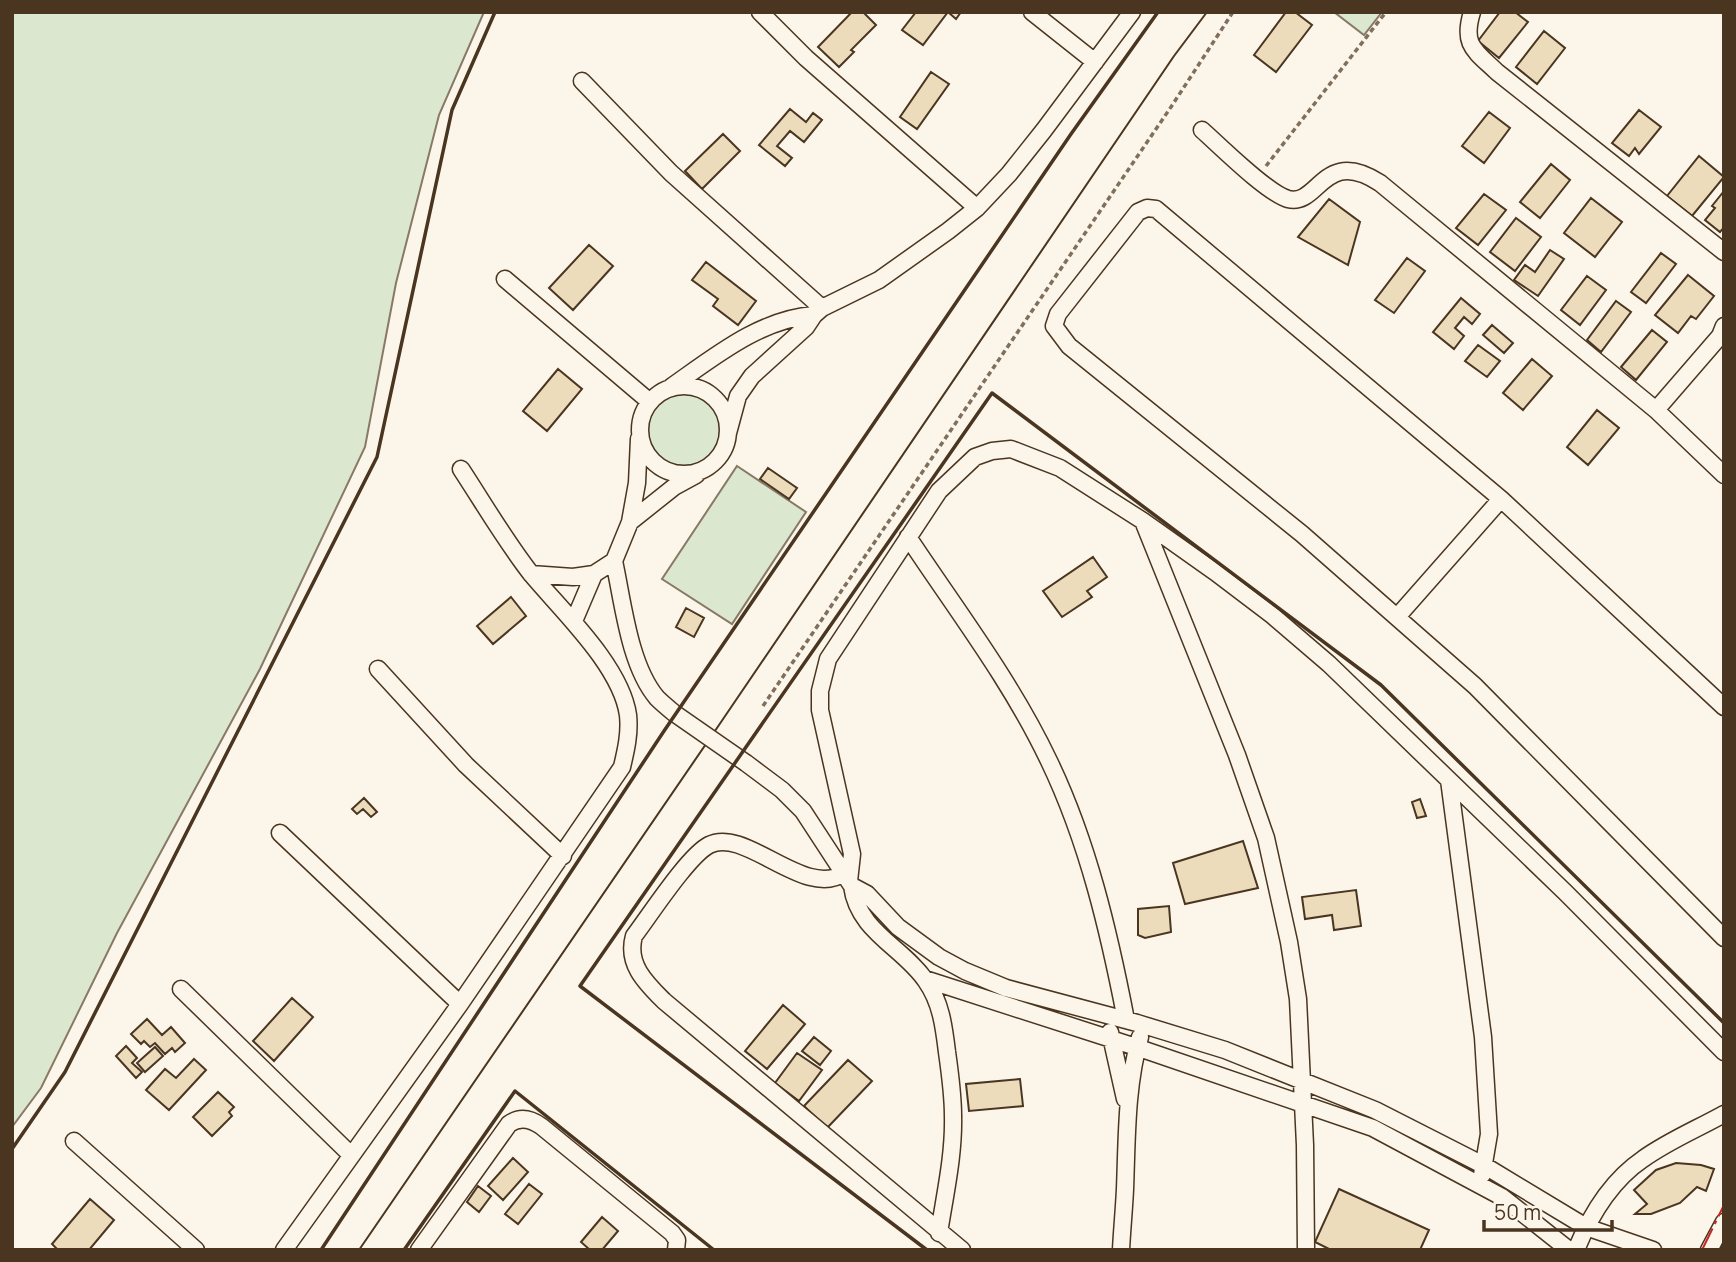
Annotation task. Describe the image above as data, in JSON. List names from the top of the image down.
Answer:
{
  "scale_bar": "50 m"
}
